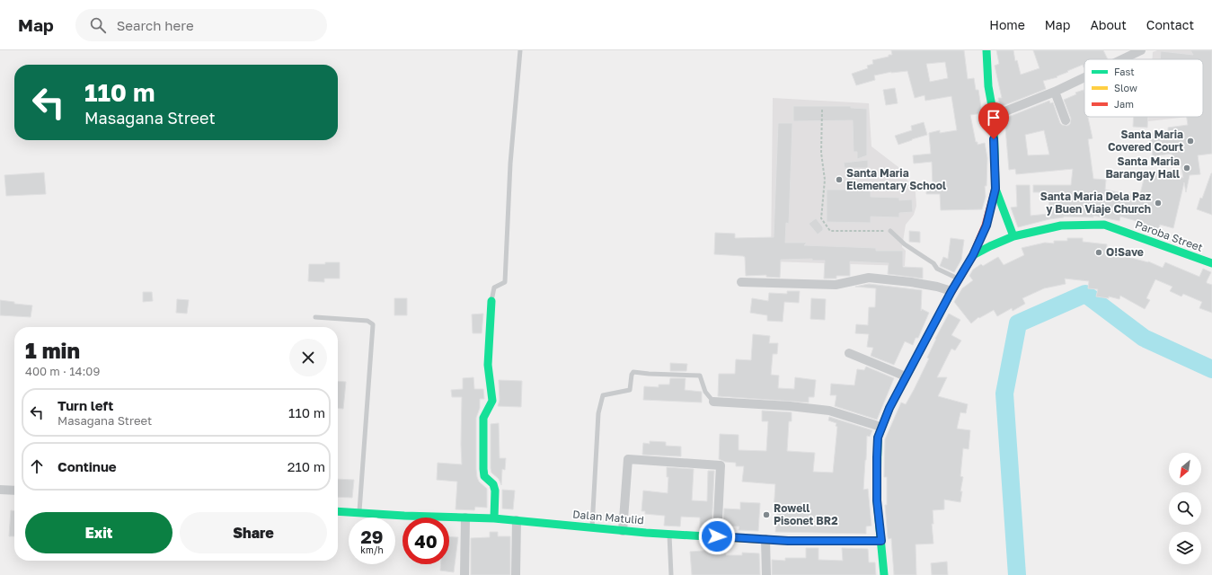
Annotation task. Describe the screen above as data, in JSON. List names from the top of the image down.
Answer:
{
  "streets": {
    "street": ["Paroba Street", "Dalan Matulid"]
  },
  "places": [
    "Santa Maria Covered Court",
    "Santa Maria Barangay Hall",
    "Santa Maria Elementary School",
    "Santa Maria Dela Paz y Buen Viaje Church",
    "O!Save",
    "Rowell Pisonet BR2"
  ],
  "legend": ["Fast", "Slow", "Jam"],
  "north": "bottom left",
  "page": {
    "header": "Map",
    "search": "Search here",
    "nav": [
      "Home",
      "Map",
      "About",
      "Contact"
    ],
    "turn": ["110 m", "Masagana Street"],
    "heading": ["1 min", "400 m · 14:09"],
    "list": [
      {
        "name": "Turn left",
        "note": "Masagana Street",
        "value": "110 m"
      },
      {
        "name": "Continue",
        "value": "210 m"
      }
    ],
    "buttons": ["Exit", "Share"],
    "speed": "29 km/h",
    "limit": "40"
  }
}
